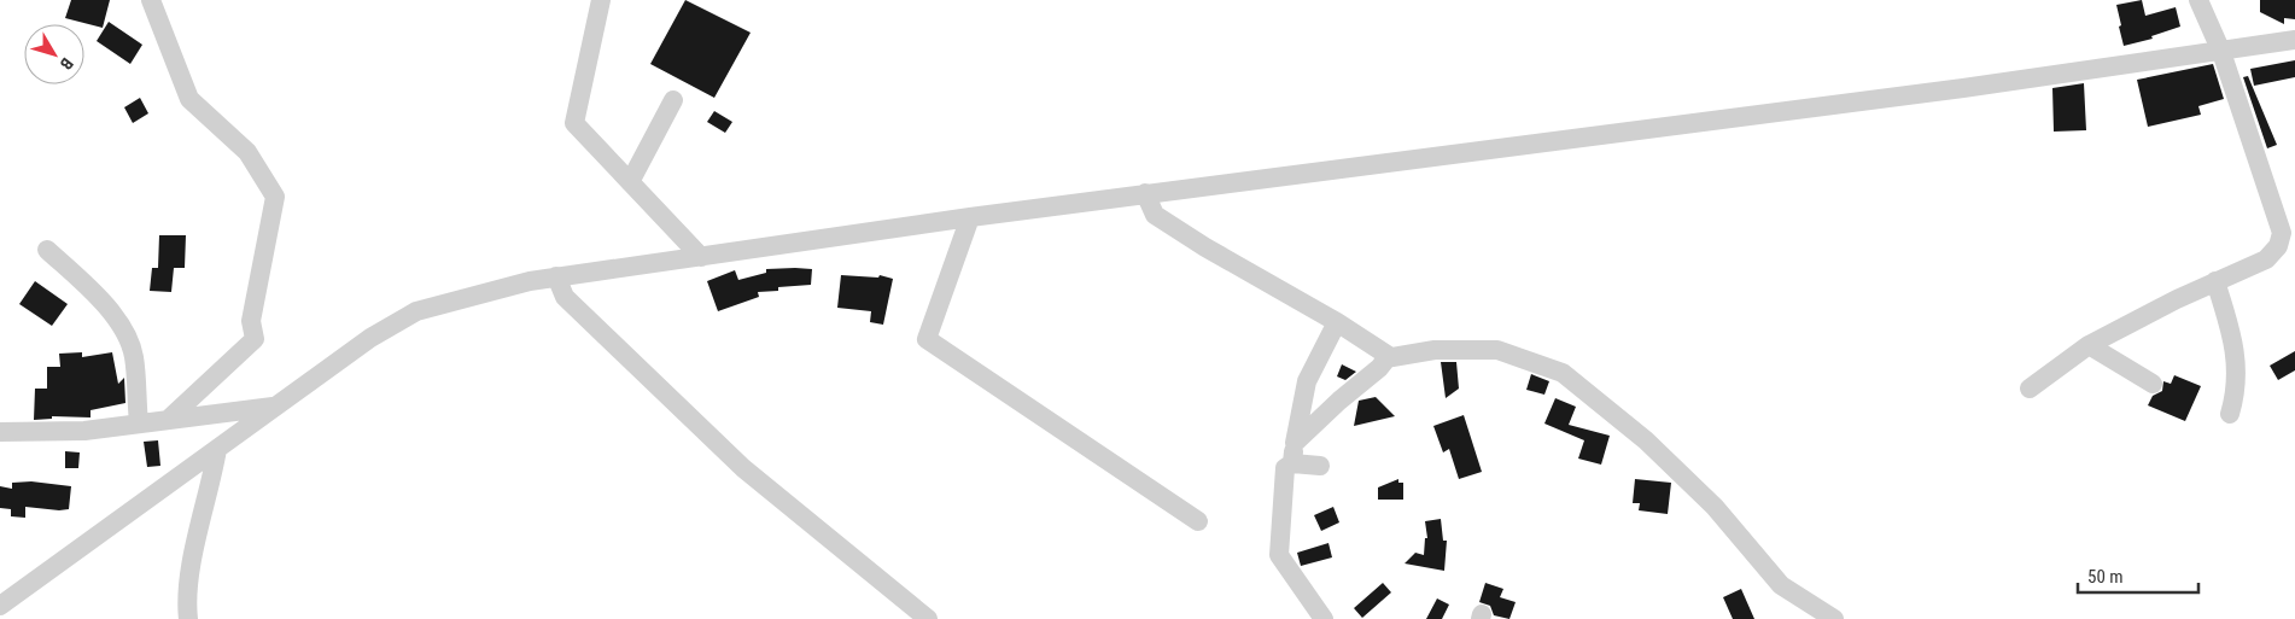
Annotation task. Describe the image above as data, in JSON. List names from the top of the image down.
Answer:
{
  "scale_bar": "50 m",
  "north": "bottom right"
}
